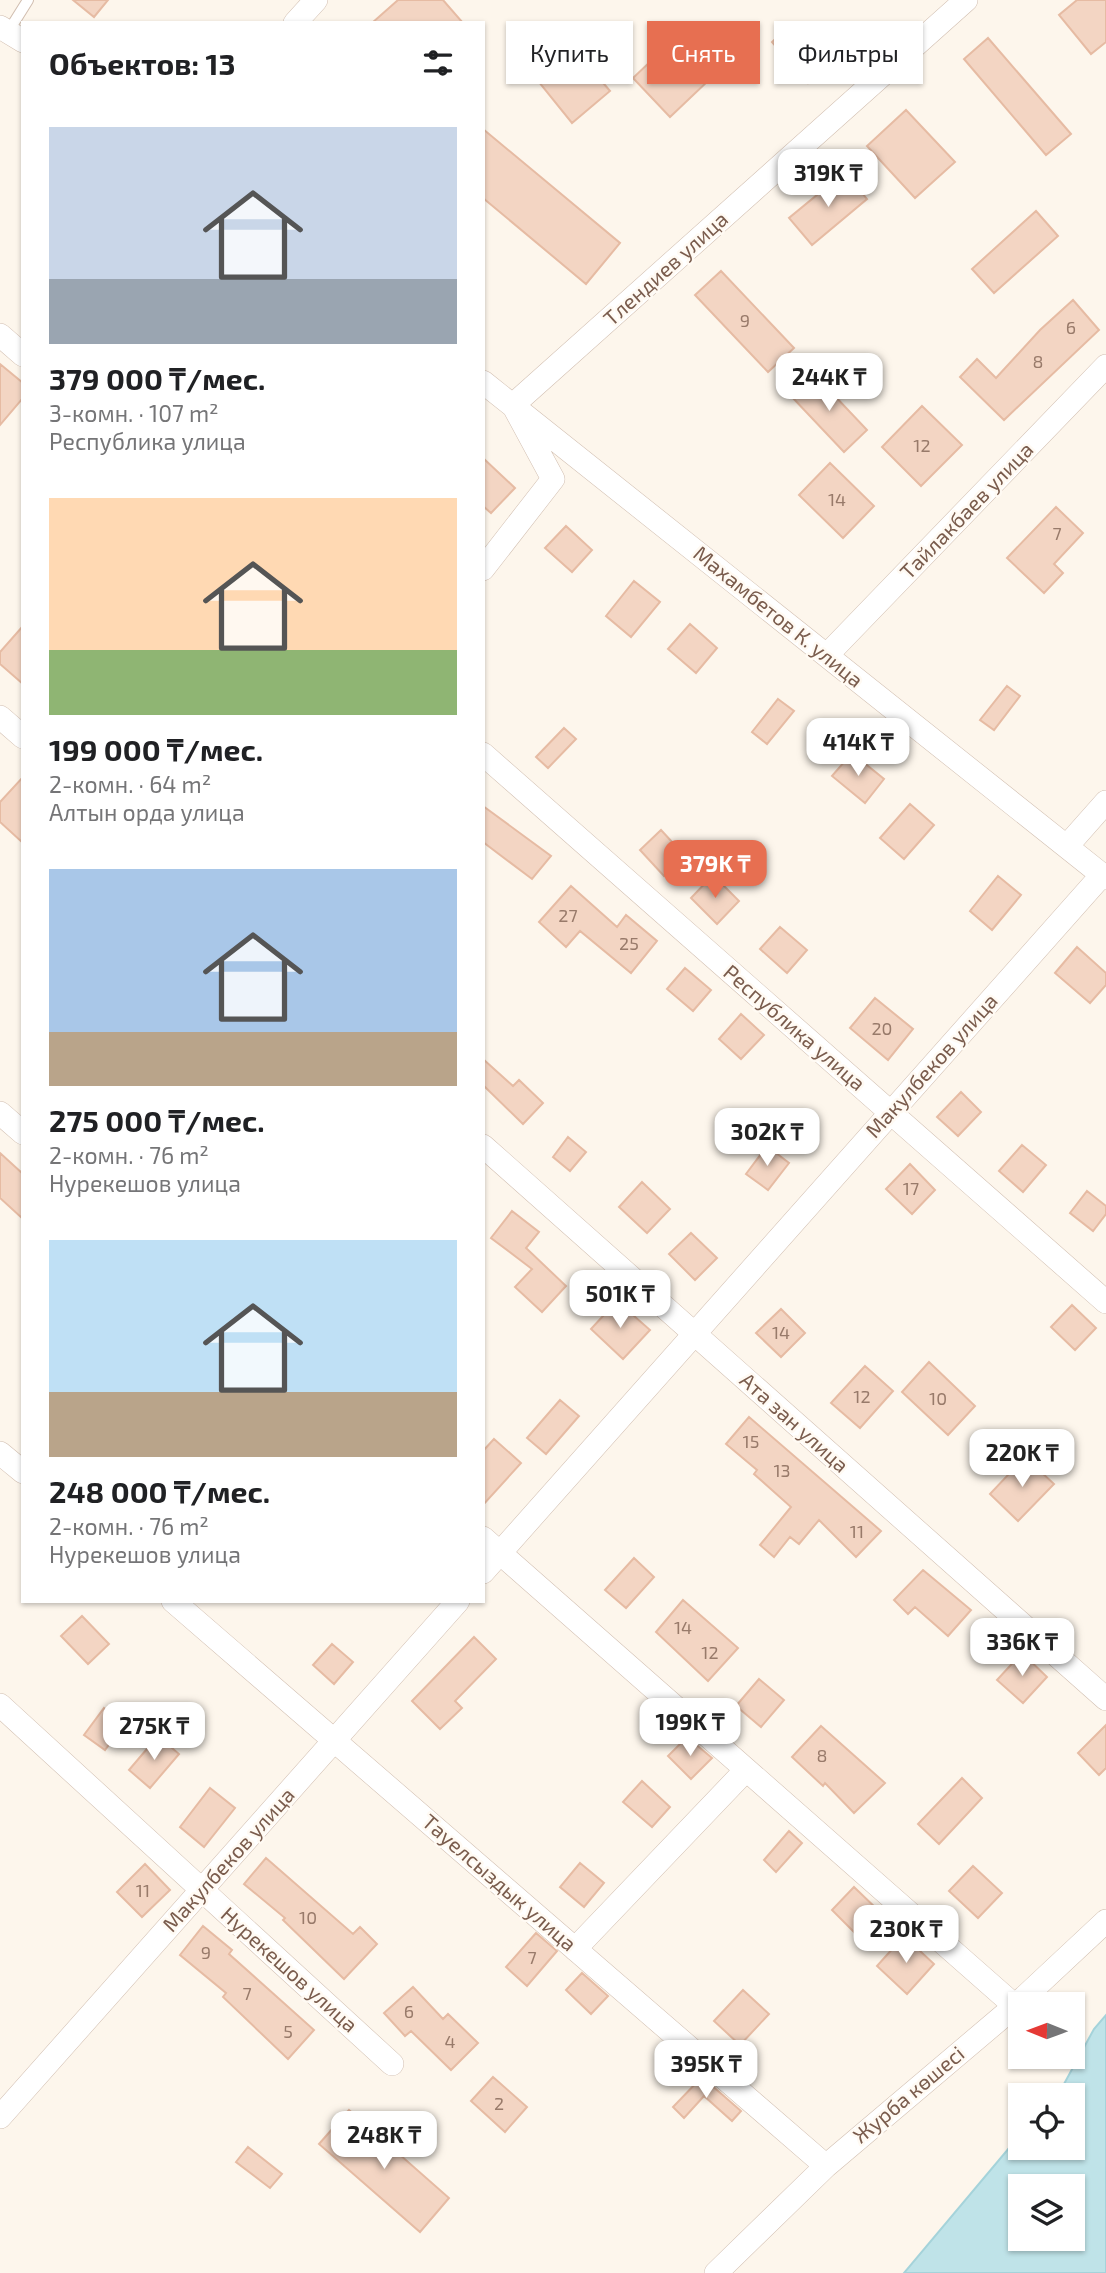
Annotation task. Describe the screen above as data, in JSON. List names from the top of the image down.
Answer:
{
  "streets": {
    "street": [
      "Тлендиев улица",
      "Тайлакбаев улица",
      "Махамбетов К. улица",
      "Республика улица",
      "Макулбеков улица",
      "Ата зан улица",
      "Тауелсыздык улица",
      "Нурекешов улица",
      "Журба көшесі"
    ]
  },
  "crossings": [
    ["Тлендиев улица", "Махамбетов К. улица"],
    ["Тайлакбаев улица", "Махамбетов К. улица"],
    ["Махамбетов К. улица", "Макулбеков улица"],
    ["Республика улица", "Макулбеков улица"],
    ["Макулбеков улица", "Ата зан улица"],
    ["Макулбеков улица", "Тауелсыздык улица"],
    ["Макулбеков улица", "Нурекешов улица"],
    ["Тауелсыздык улица", "Журба көшесі"]
  ],
  "house_numbers": [
    "9",
    "6",
    "8",
    "12",
    "14",
    "7",
    "27",
    "25",
    "20",
    "17",
    "14",
    "12",
    "10",
    "15",
    "13",
    "11",
    "14",
    "12",
    "8",
    "11",
    "10",
    "9",
    "7",
    "7",
    "6",
    "5",
    "4",
    "2"
  ],
  "north": "left",
  "page": {
    "chip": ["Купить", "Снять", "Фильтры"],
    "heading": "Объектов: 13",
    "list": [
      {
        "name": "379 000 ₸/мес.",
        "note": "3-комн. · 107 m² · Республика улица"
      },
      {
        "name": "199 000 ₸/мес.",
        "note": "2-комн. · 64 m² · Алтын орда улица"
      },
      {
        "name": "275 000 ₸/мес.",
        "note": "2-комн. · 76 m² · Нурекешов улица"
      },
      {
        "name": "248 000 ₸/мес.",
        "note": "2-комн. · 76 m² · Нурекешов улица"
      }
    ],
    "price": [
      "319K ₸",
      "244K ₸",
      "414K ₸",
      "379K ₸",
      "302K ₸",
      "501K ₸",
      "220K ₸",
      "336K ₸",
      "199K ₸",
      "275K ₸",
      "230K ₸",
      "395K ₸",
      "248K ₸"
    ]
  }
}
